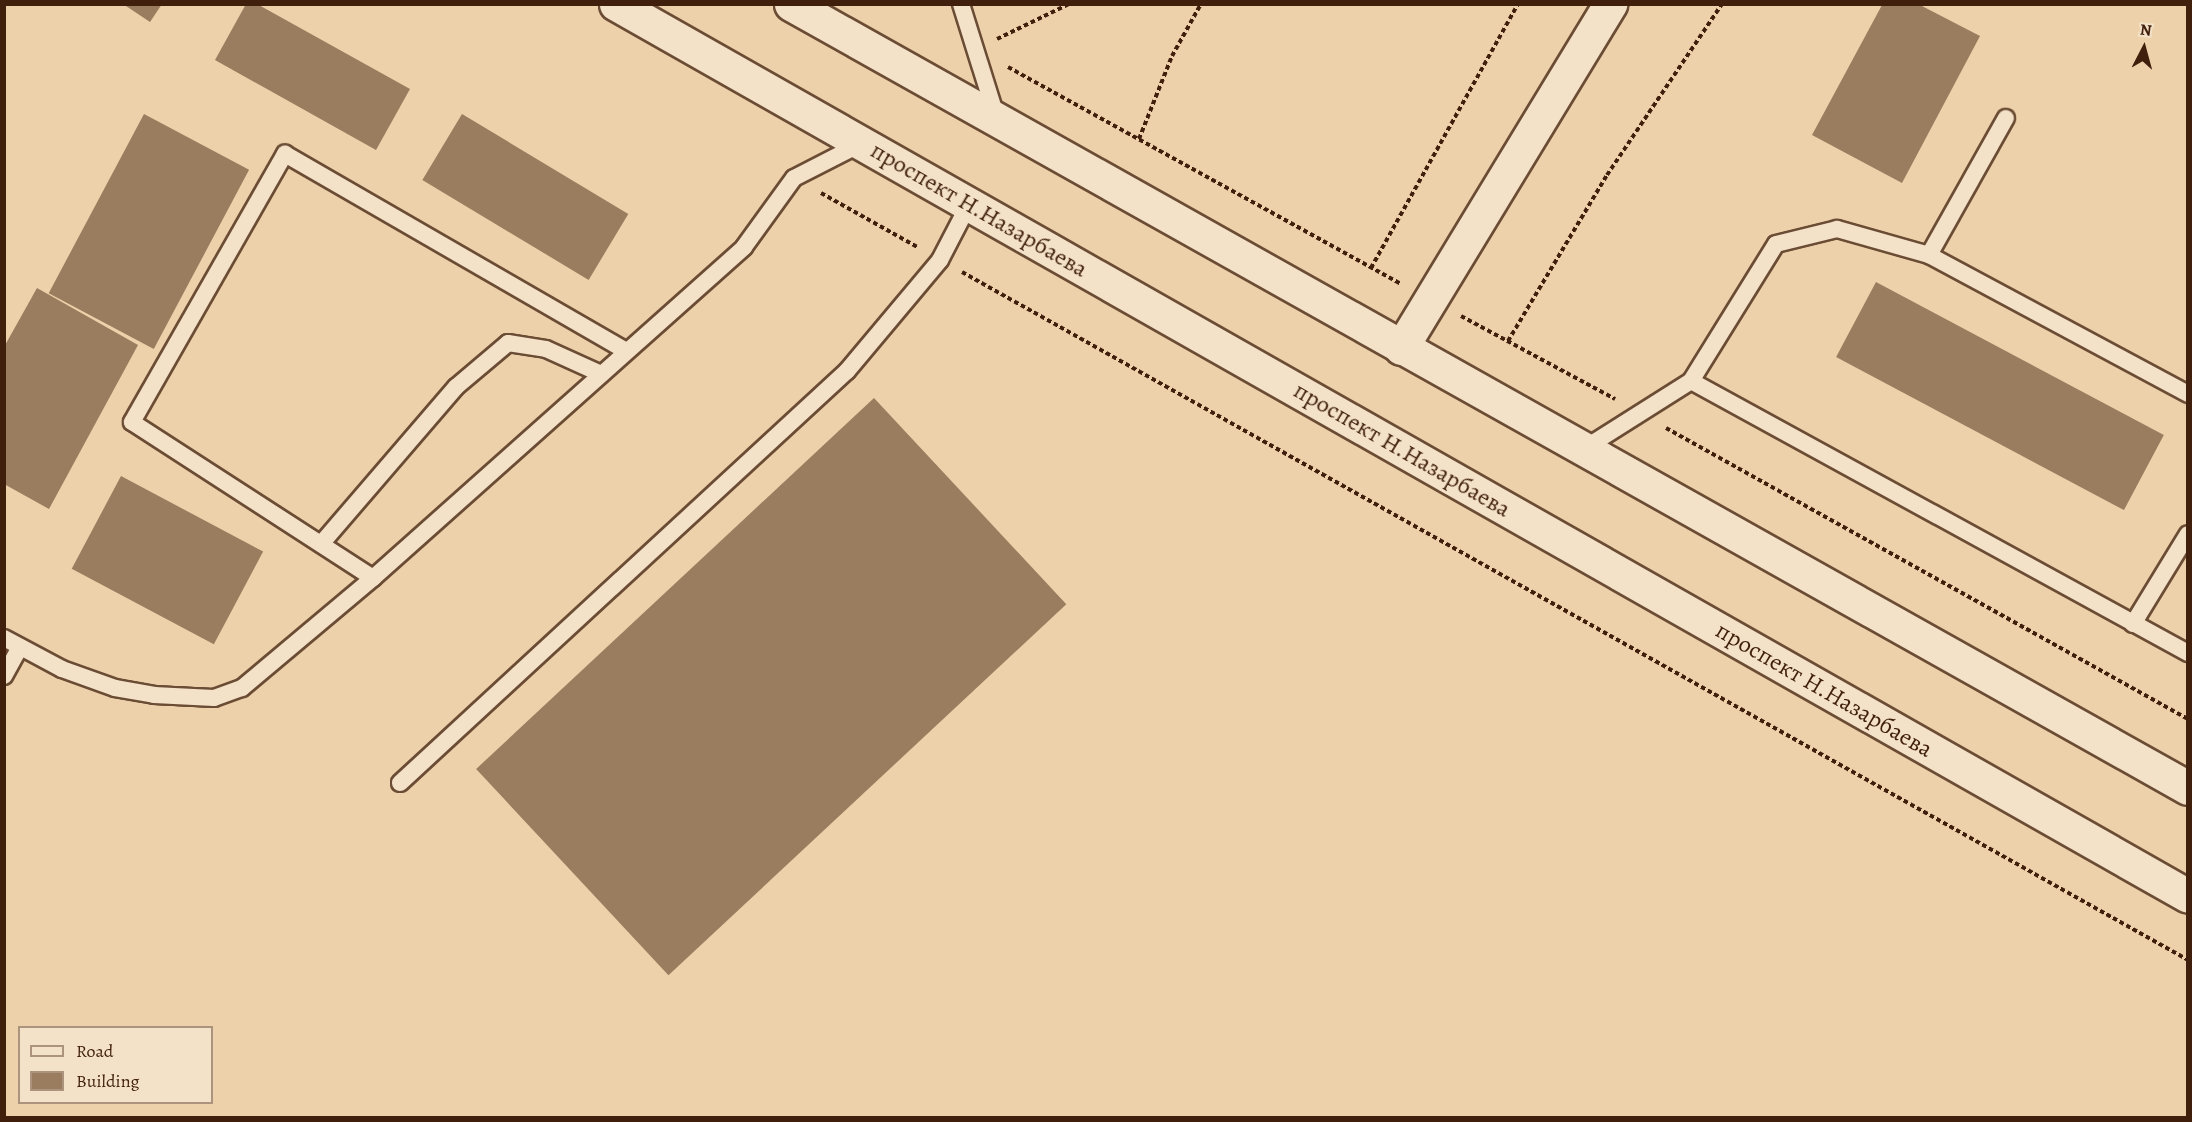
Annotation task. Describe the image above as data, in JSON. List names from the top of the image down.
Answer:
{
  "streets": {
    "main road": ["проспект Н.Назарбаева"]
  },
  "legend": ["Road", "Building"],
  "north": "top"
}
